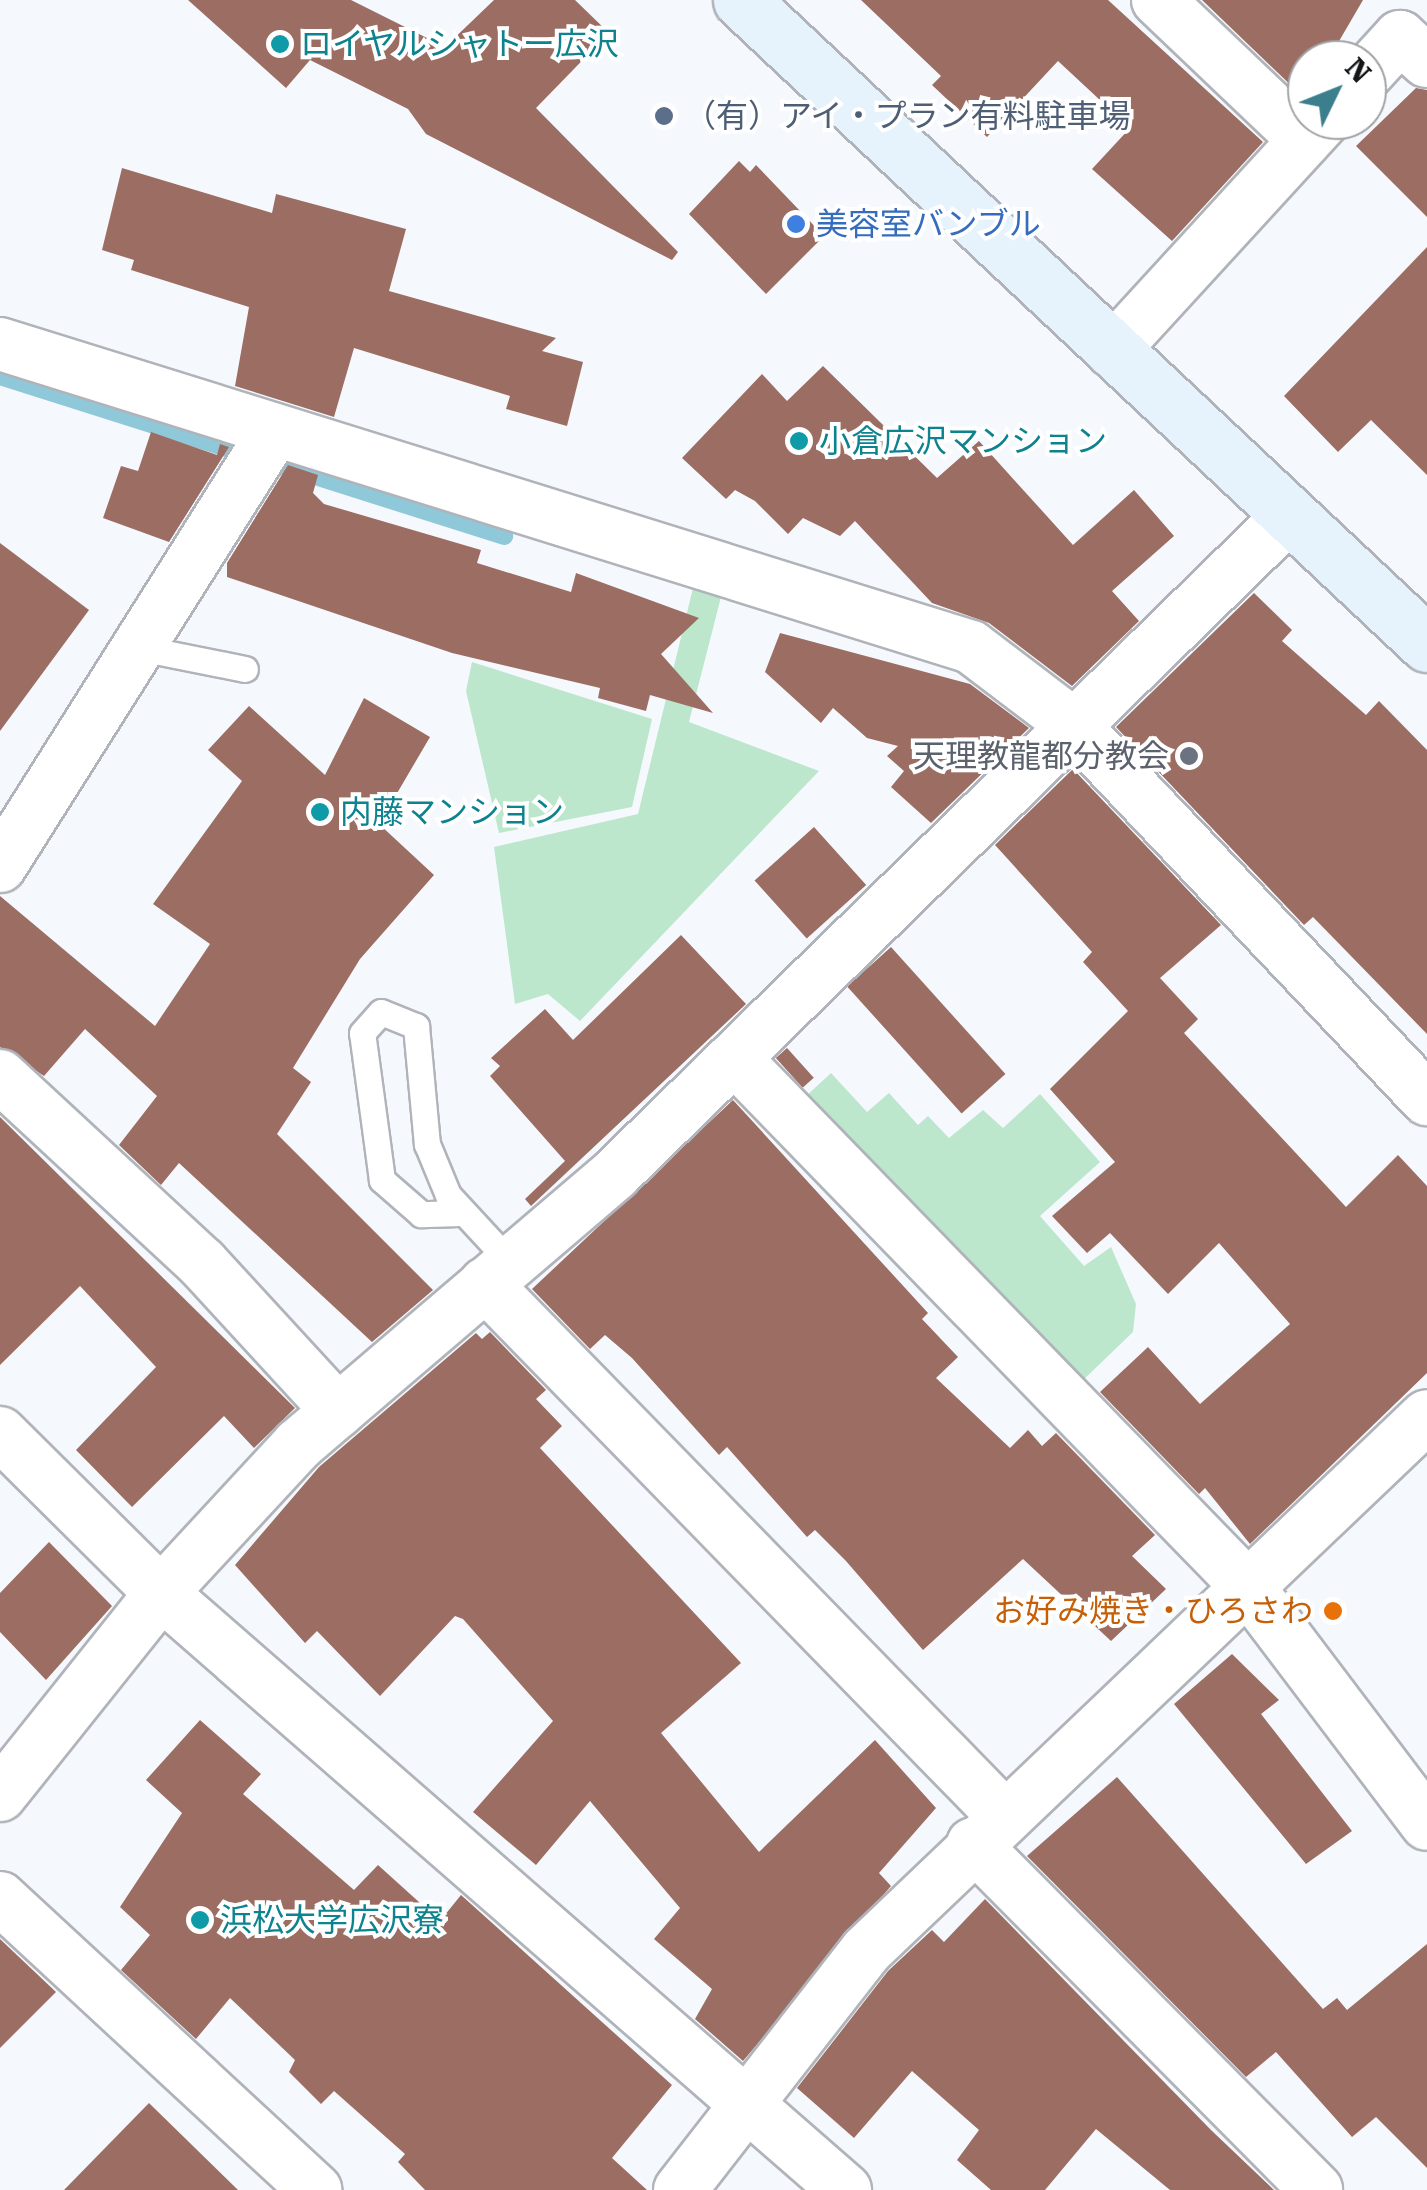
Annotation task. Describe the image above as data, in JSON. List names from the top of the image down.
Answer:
{
  "places": [
    "ロイヤルシャトー広沢",
    "（有）アイ・プラン有料駐車場",
    "美容室バンブル",
    "小倉広沢マンション",
    "天理教龍都分教会",
    "内藤マンション",
    "お好み焼き・ひろさわ",
    "浜松大学広沢寮"
  ],
  "north": "top right"
}
